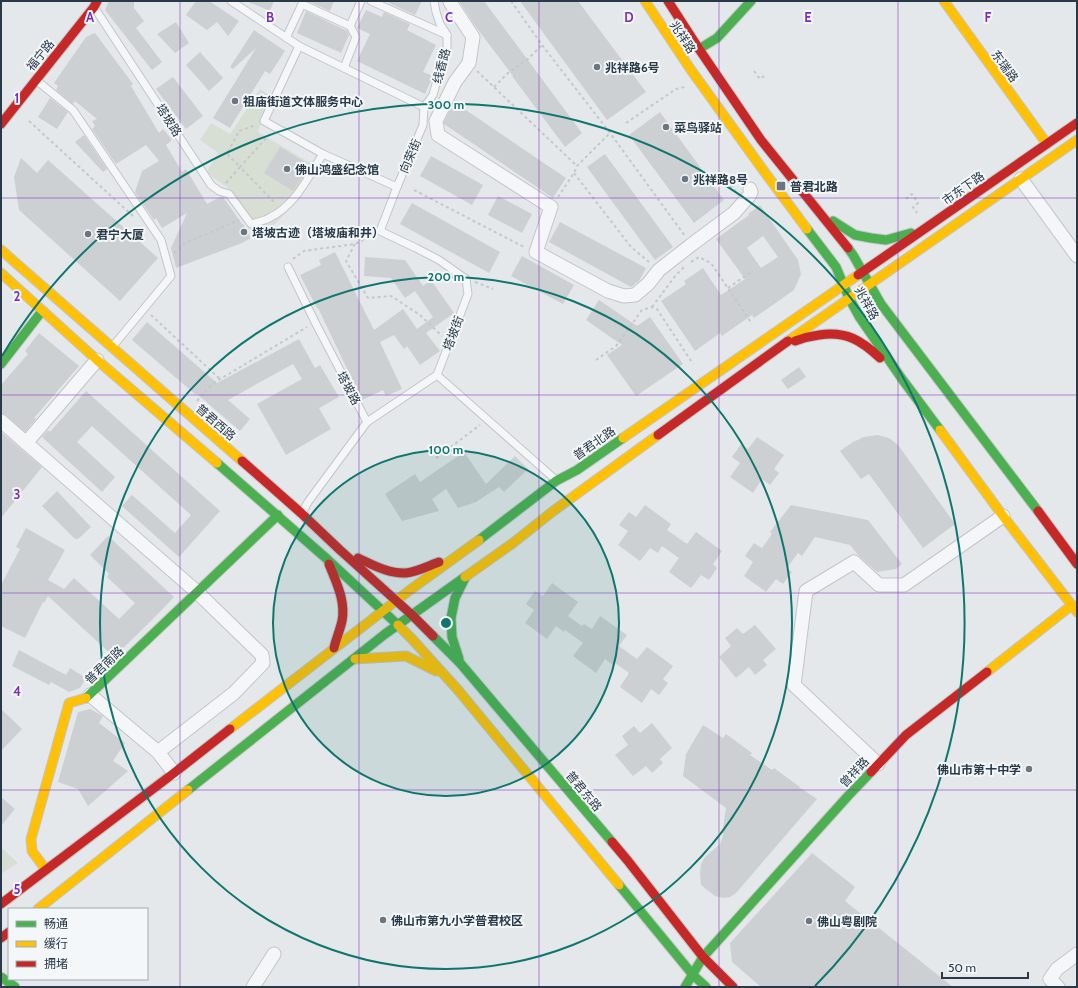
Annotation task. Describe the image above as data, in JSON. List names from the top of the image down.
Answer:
{
  "streets": {
    "main road": [
      "兆祥路",
      "福宁路",
      "东瑞路",
      "市东下路",
      "普君西路",
      "普君北路",
      "普君南路",
      "曾祥路",
      "普君东路"
    ],
    "lane": [
      "线香路",
      "塔坡路",
      "向荣街",
      "塔坡街"
    ]
  },
  "crossings": [
    ["兆祥路", "市东下路"],
    ["兆祥路", "普君北路"],
    ["兆祥路", "曾祥路"],
    ["福宁路", "塔坡路"],
    ["线香路", "向荣街"],
    ["东瑞路", "市东下路"],
    ["市东下路", "普君北路"],
    ["普君西路", "普君北路"],
    ["普君西路", "普君东路"],
    ["曾祥路", "普君东路"]
  ],
  "places": {
    "other": [
      "兆祥路6号",
      "祖庙街道文体服务中心",
      "菜鸟驿站",
      "佛山鸿盛纪念馆",
      "兆祥路8号",
      "塔坡古迹（塔坡庙和井）",
      "君宁大厦",
      "佛山市第十中学",
      "佛山市第九小学普君校区",
      "佛山粤剧院"
    ],
    "transit": ["普君北路"]
  },
  "legend": ["畅通", "缓行", "拥堵"],
  "scale_bar": "50 m",
  "grid": {
    "columns": [
      "A",
      "B",
      "C",
      "D",
      "E",
      "F"
    ],
    "rows": [
      "1",
      "2",
      "3",
      "4",
      "5"
    ]
  },
  "rings": ["300 m", "200 m", "100 m"]
}
